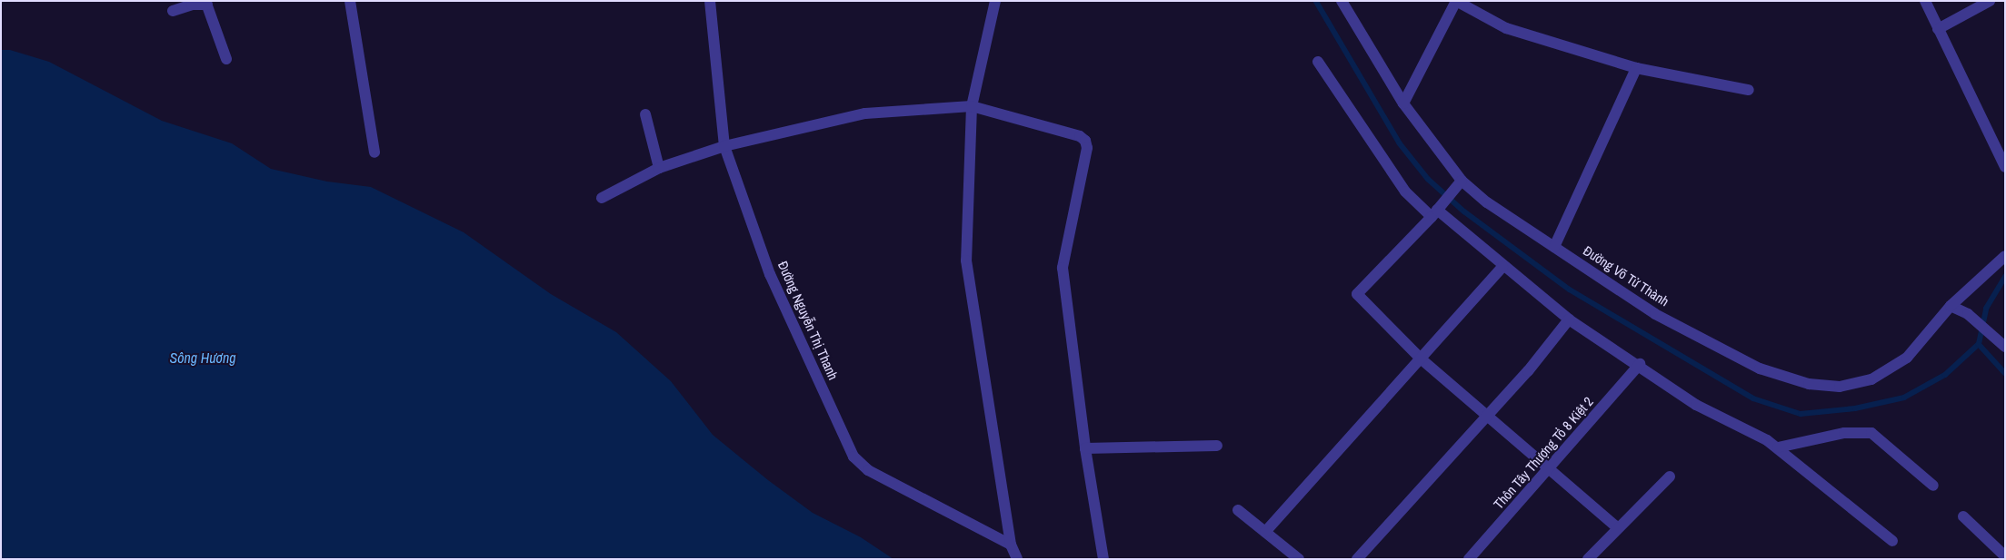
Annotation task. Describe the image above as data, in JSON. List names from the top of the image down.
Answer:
{
  "streets": {
    "street": ["Đường Võ Tử Thành", "Đường Nguyễn Thị Thanh", "Thôn Tây Thượng Tổ 8 Kiệt 2"]
  },
  "water": ["Sông Hương"]
}
